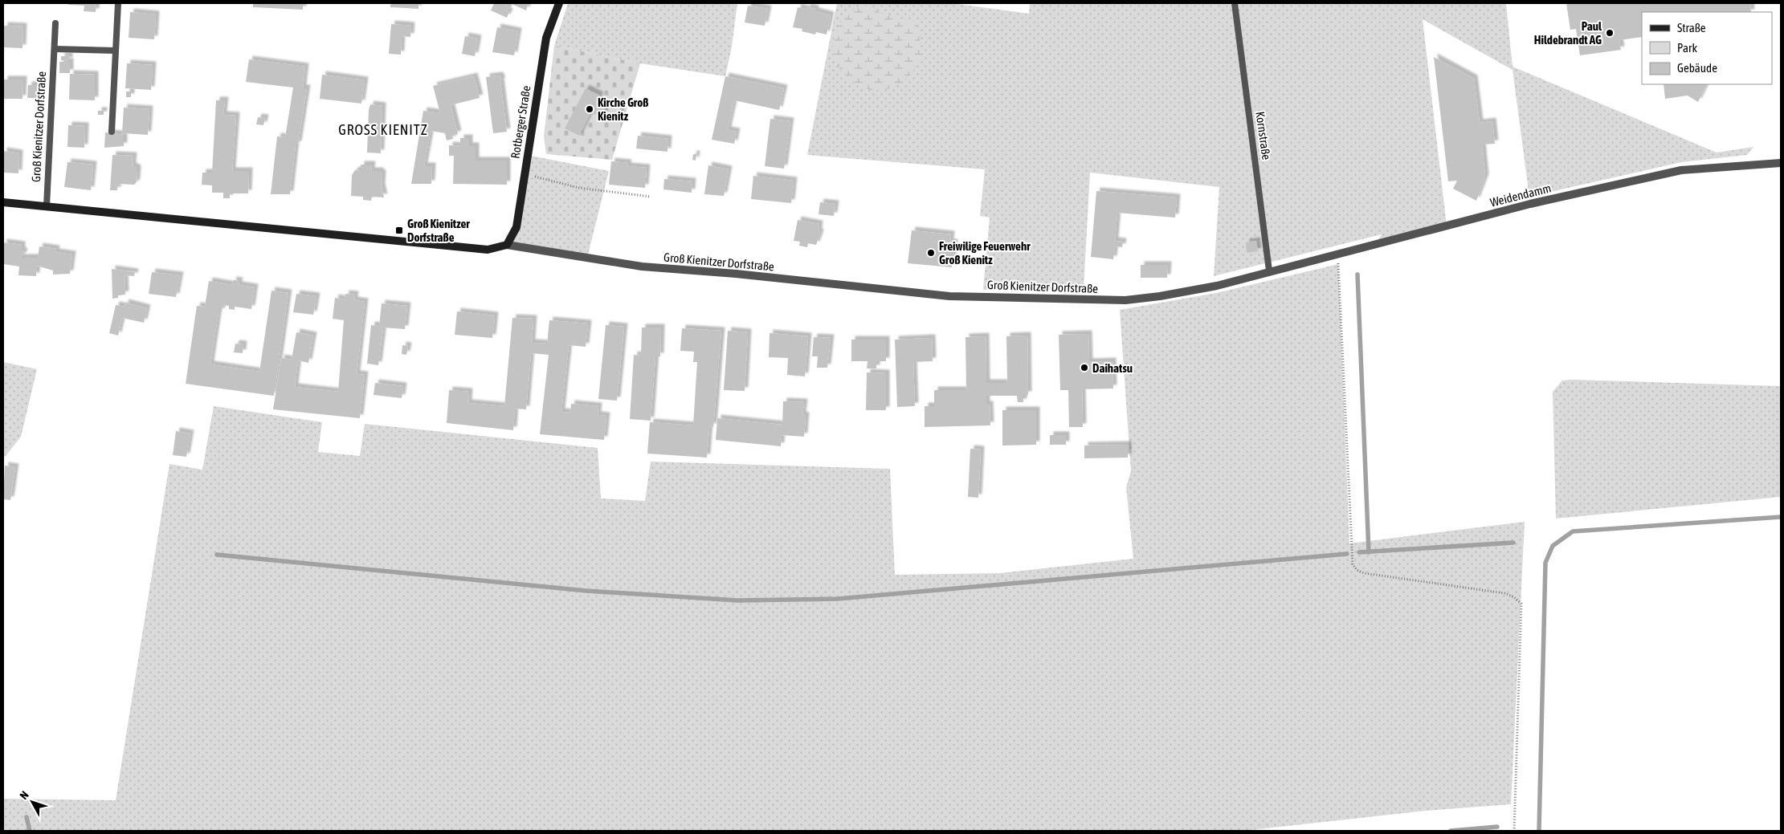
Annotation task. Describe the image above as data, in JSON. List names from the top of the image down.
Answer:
{
  "streets": {
    "main road": ["Rotberger Straße", "Groß Kienitzer Dorfstraße"],
    "street": ["Weidendamm"],
    "lane": ["Kornstraße"]
  },
  "crossings": [
    ["Rotberger Straße", "Groß Kienitzer Dorfstraße"],
    ["Groß Kienitzer Dorfstraße", "Kornstraße"],
    ["Groß Kienitzer Dorfstraße", "Weidendamm"],
    ["Kornstraße", "Weidendamm"]
  ],
  "districts": ["GROSS KIENITZ"],
  "places": {
    "other": [
      "Paul Hildebrandt AG",
      "Kirche Groß Kienitz",
      "Freiwilige Feuerwehr Groß Kienitz",
      "Daihatsu"
    ],
    "transit": ["Groß Kienitzer Dorfstraße"]
  },
  "legend": ["Straße", "Park", "Gebäude"],
  "north": "top left"
}
